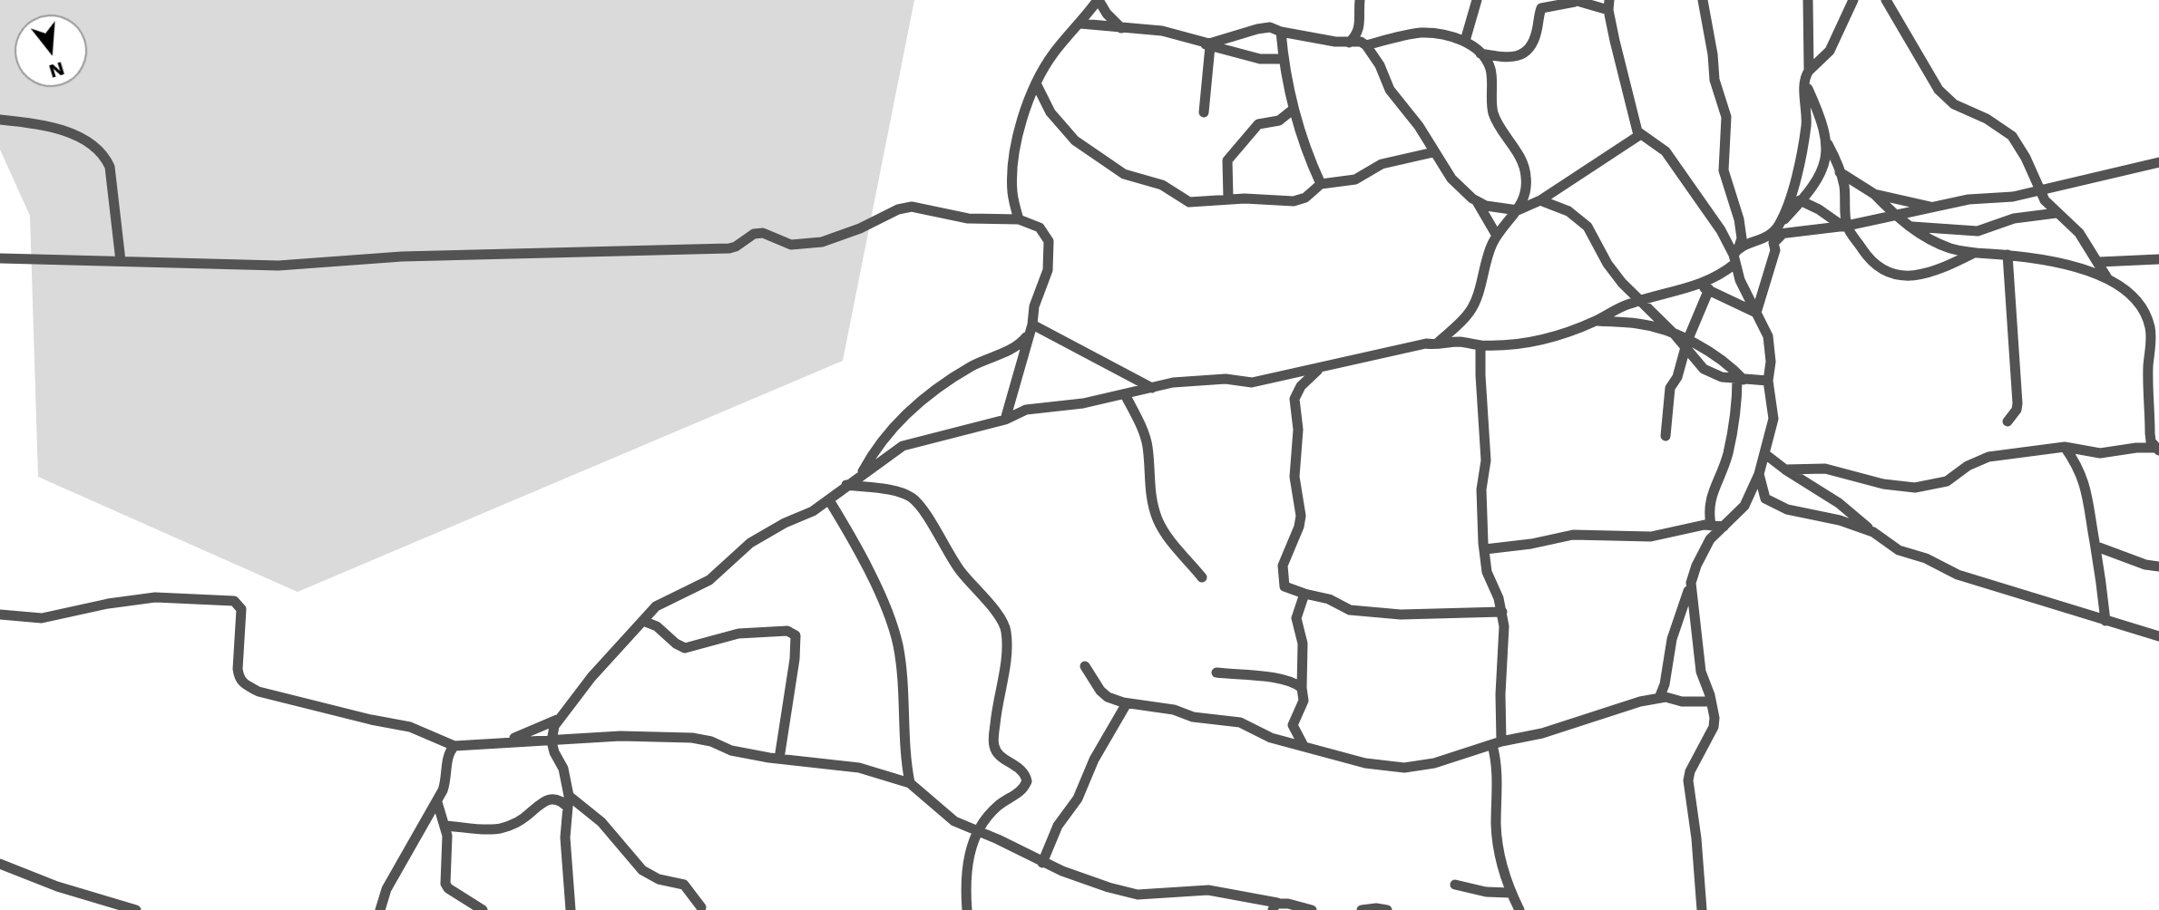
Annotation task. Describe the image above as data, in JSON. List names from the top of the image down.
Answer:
{
  "north": "bottom"
}
